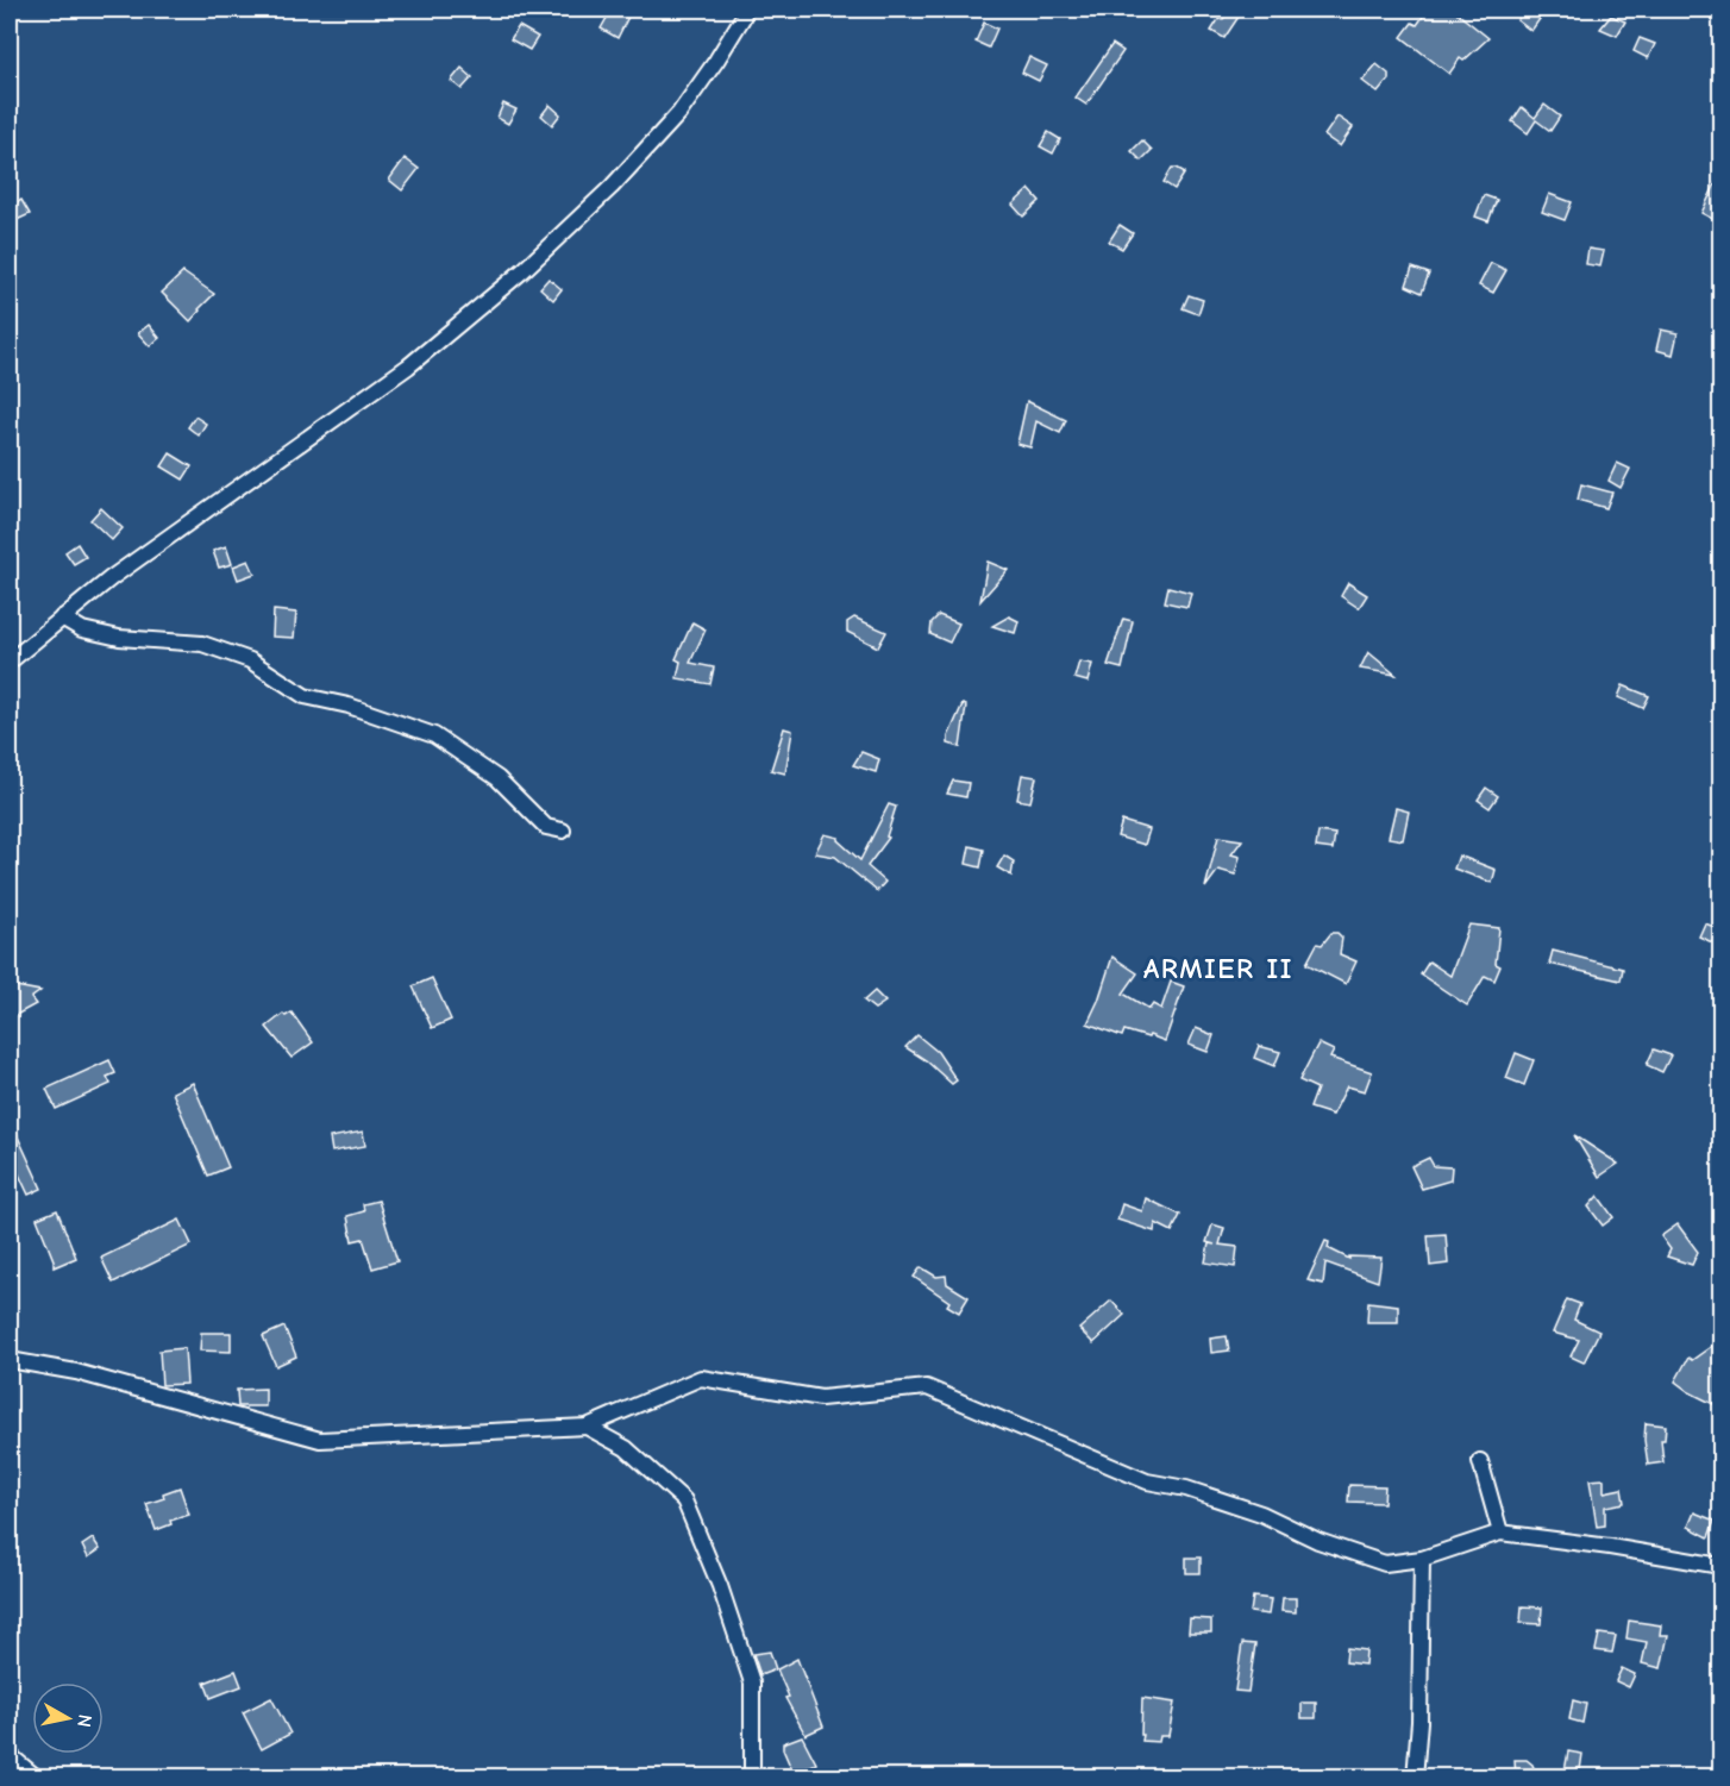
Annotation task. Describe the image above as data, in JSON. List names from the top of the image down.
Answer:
{
  "districts": ["ARMIER II"],
  "north": "right"
}
